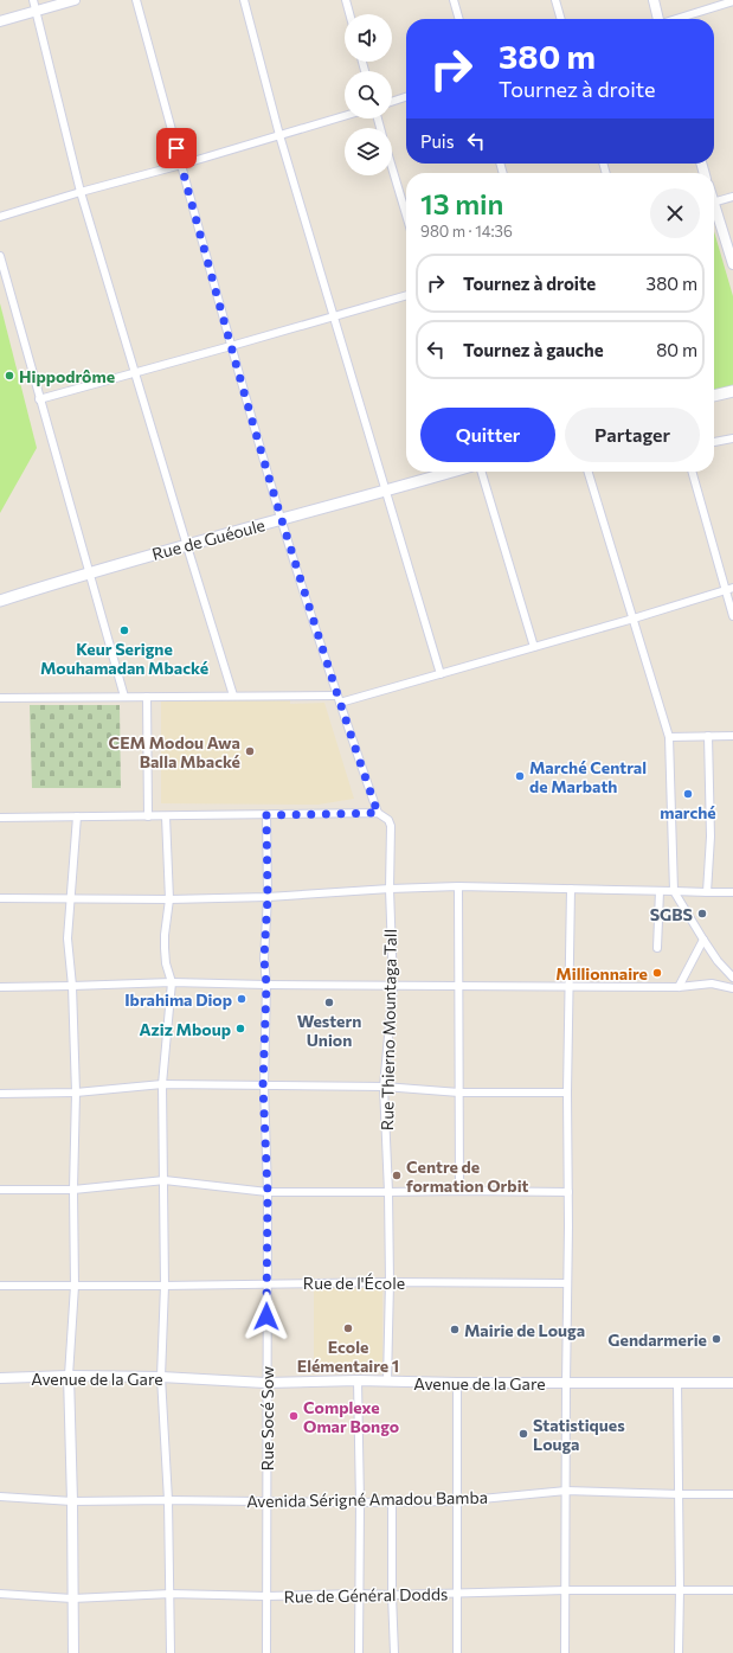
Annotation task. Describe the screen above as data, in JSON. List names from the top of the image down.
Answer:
{
  "streets": {
    "main road": ["Rue de Guéoule"],
    "street": [
      "Rue Thierno Mountaga Tall",
      "Rue de l'École",
      "Avenue de la Gare",
      "Rue Socé Sow",
      "Avenida Sérigné Amadou Bamba",
      "Rue de Général Dodds"
    ]
  },
  "crossings": [
    ["Rue Thierno Mountaga Tall", "Rue de l'École"],
    ["Rue Thierno Mountaga Tall", "Avenue de la Gare"],
    ["Rue de l'École", "Rue Socé Sow"],
    ["Avenue de la Gare", "Rue Socé Sow"],
    ["Rue Socé Sow", "Avenida Sérigné Amadou Bamba"],
    ["Rue Socé Sow", "Rue de Général Dodds"]
  ],
  "places": [
    "Hippodrôme",
    "Keur Serigne Mouhamadan Mbacké",
    "CEM Modou Awa Balla Mbacké",
    "Marché Central de Marbath",
    "marché",
    "SGBS",
    "Millionnaire",
    "Ibrahima Diop",
    "Western Union",
    "Aziz Mboup",
    "Centre de formation Orbit",
    "Ecole Elémentaire 1",
    "Mairie de Louga",
    "Gendarmerie",
    "Complexe Omar Bongo",
    "Statistiques Louga"
  ],
  "page": {
    "turn": ["380 m", "Tournez à droite"],
    "then": "Puis",
    "heading": ["13 min", "980 m · 14:36"],
    "list": [
      {
        "name": "Tournez à droite",
        "value": "380 m"
      },
      {
        "name": "Tournez à gauche",
        "value": "80 m"
      }
    ],
    "buttons": ["Quitter", "Partager"]
  }
}
